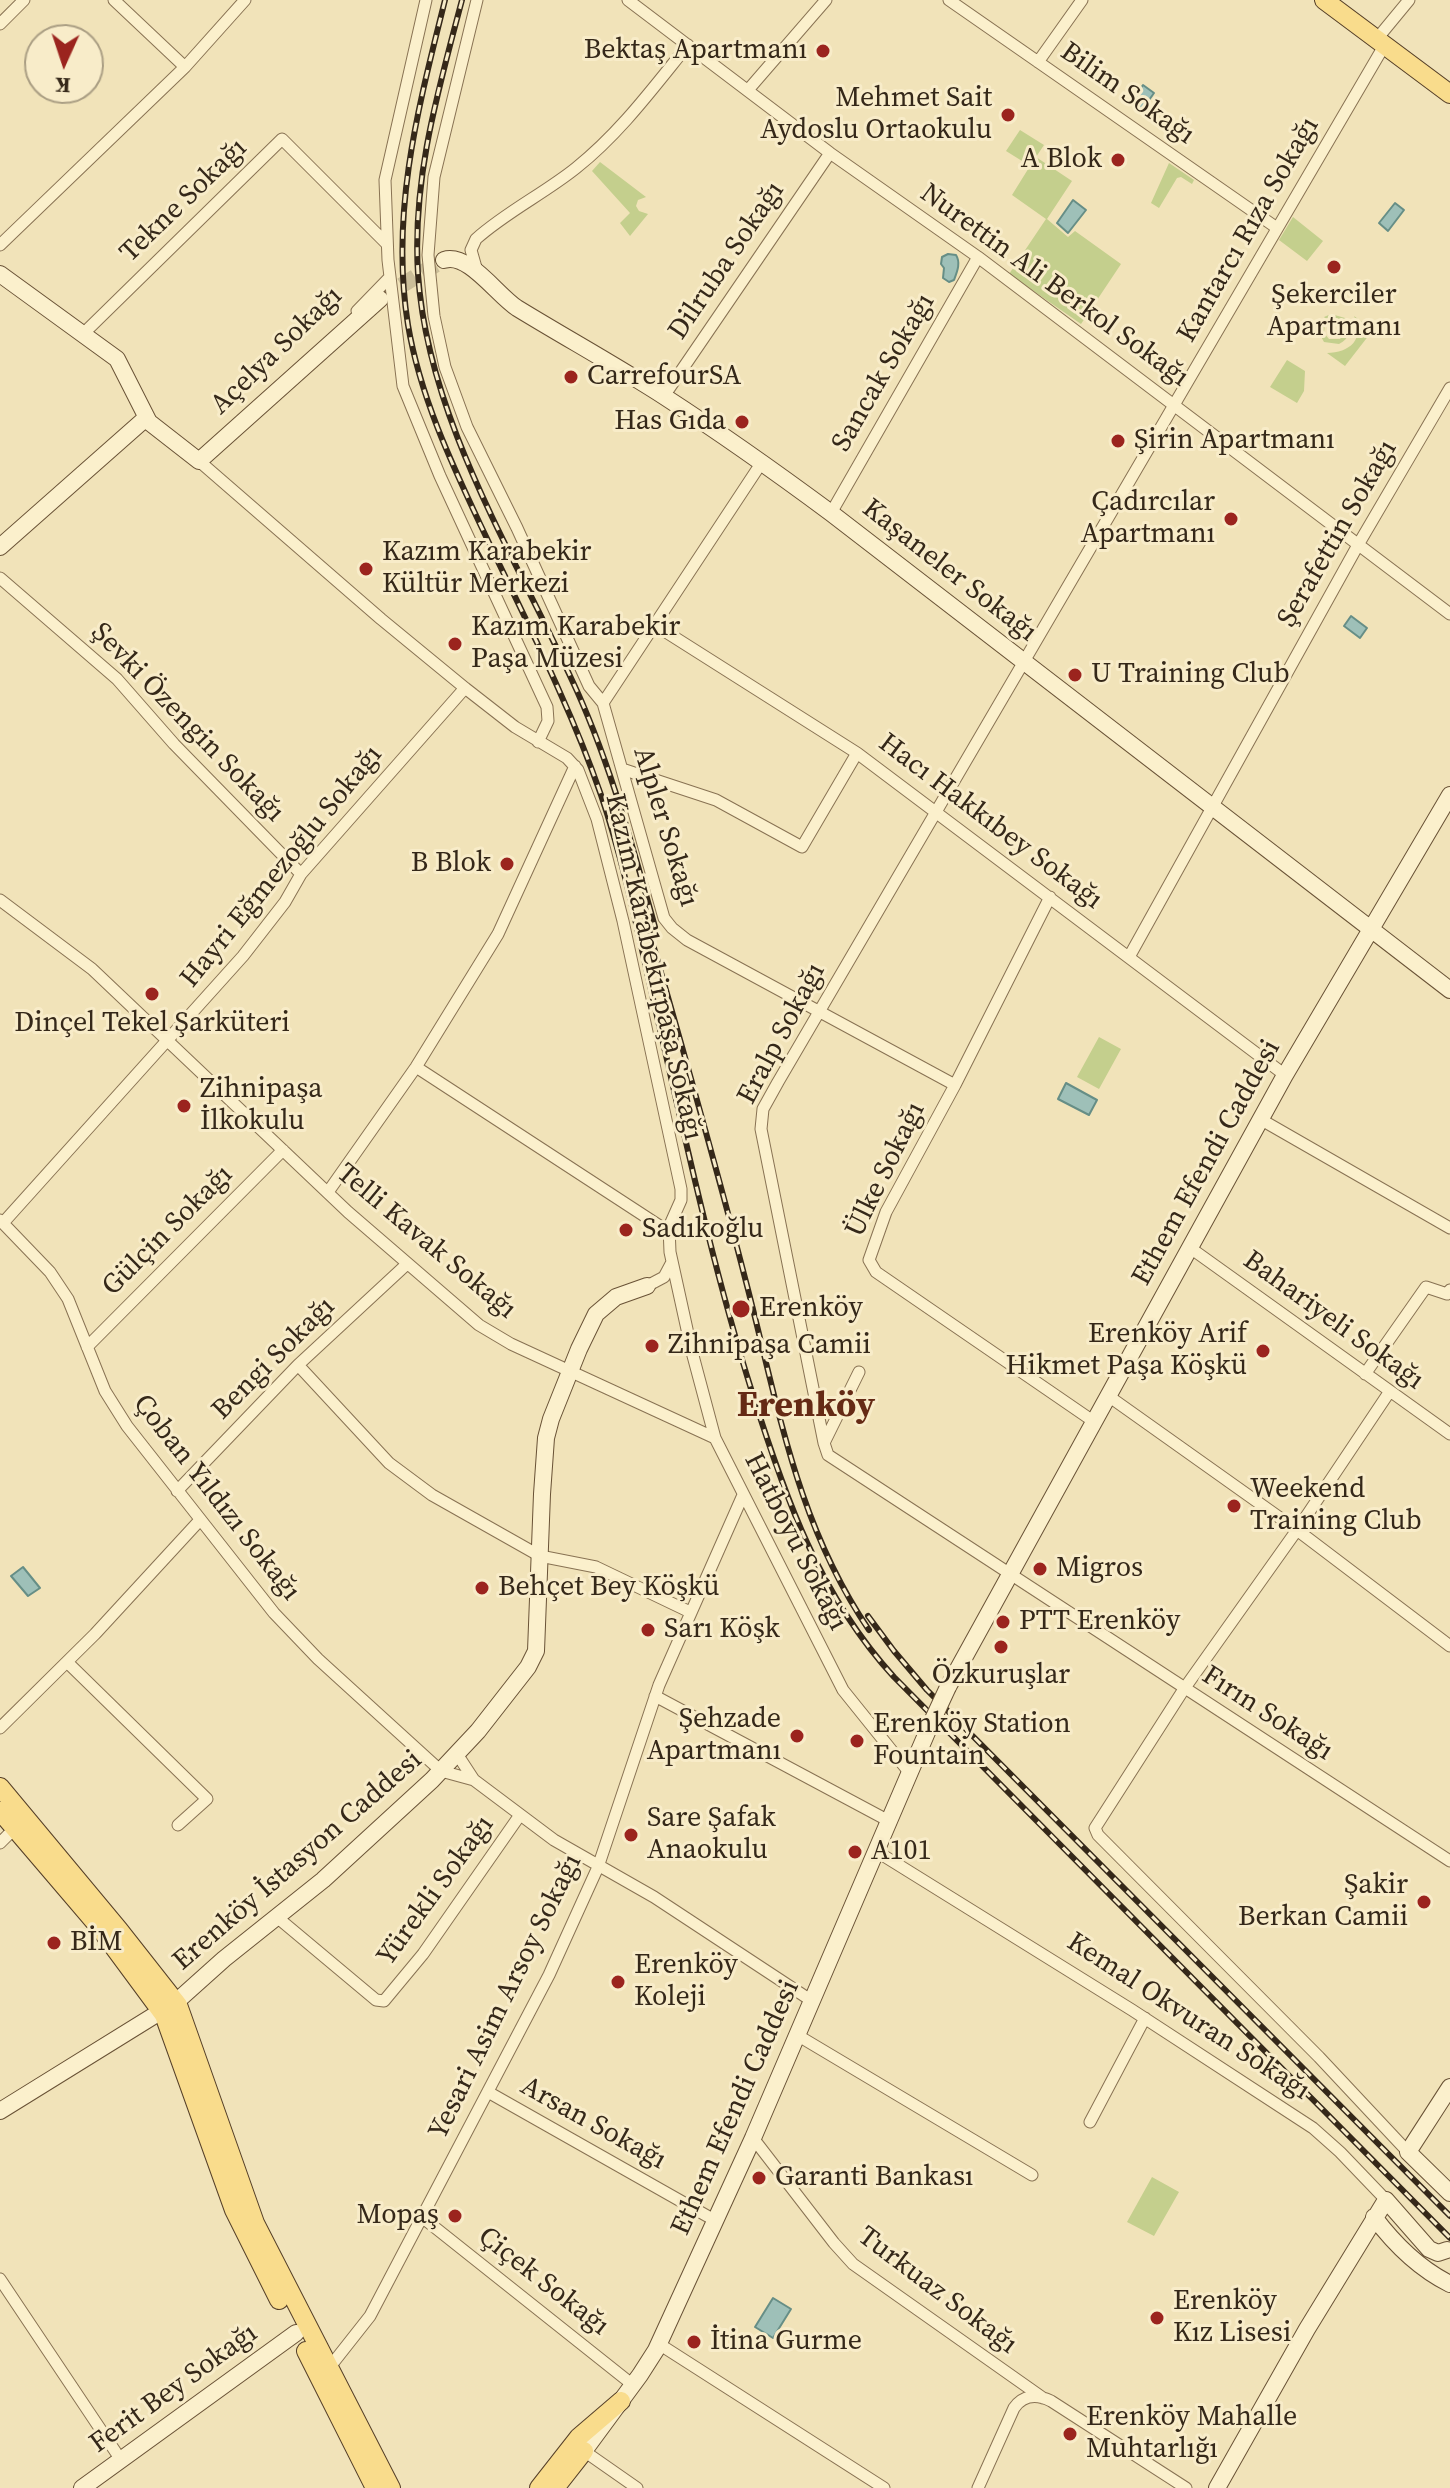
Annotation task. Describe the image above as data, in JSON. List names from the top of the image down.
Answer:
{
  "streets": {
    "street": [
      "Bilim Sokağı",
      "Tekne Sokağı",
      "Kantarcı Rıza Sokağı",
      "Dilruba Sokağı",
      "Nurettin Ali Berkol Sokağı",
      "Açelya Sokağı",
      "Sancak Sokağı",
      "Şerafettin Sokağı",
      "Kaşaneler Sokağı",
      "Şevki Özengin Sokağı",
      "Hacı Hakkıbey Sokağı",
      "Alpler Sokağı",
      "Hayri Eğmezoğlu Sokağı",
      "Kazım Karabekirpaşa Sokağı",
      "Eralp Sokağı",
      "Ethem Efendi Caddesi",
      "Ülke Sokağı",
      "Gülçin Sokağı",
      "Telli Kavak Sokağı",
      "Bahariyeli Sokağı",
      "Bengi Sokağı",
      "Çoban Yıldızı Sokağı",
      "Hatboyu Sokağı",
      "Fırın Sokağı",
      "Erenköy İstasyon Caddesi",
      "Yürekli Sokağı",
      "Yesari Asim Arsoy Sokağı",
      "Kemal Okvuran Sokağı",
      "Arsan Sokağı",
      "Çiçek Sokağı",
      "Turkuaz Sokağı",
      "Ferit Bey Sokağı"
    ]
  },
  "crossings": [
    ["Bilim Sokağı", "Kantarcı Rıza Sokağı"],
    ["Kantarcı Rıza Sokağı", "Nurettin Ali Berkol Sokağı"],
    ["Kantarcı Rıza Sokağı", "Kaşaneler Sokağı"],
    ["Kantarcı Rıza Sokağı", "Hacı Hakkıbey Sokağı"],
    ["Kantarcı Rıza Sokağı", "Eralp Sokağı"],
    ["Dilruba Sokağı", "Nurettin Ali Berkol Sokağı"],
    ["Dilruba Sokağı", "Kaşaneler Sokağı"],
    ["Nurettin Ali Berkol Sokağı", "Sancak Sokağı"],
    ["Nurettin Ali Berkol Sokağı", "Şerafettin Sokağı"],
    ["Açelya Sokağı", "Kazım Karabekirpaşa Sokağı"],
    ["Sancak Sokağı", "Kaşaneler Sokağı"],
    ["Şerafettin Sokağı", "Kaşaneler Sokağı"],
    ["Şerafettin Sokağı", "Hacı Hakkıbey Sokağı"],
    ["Kaşaneler Sokağı", "Ethem Efendi Caddesi"],
    ["Şevki Özengin Sokağı", "Hayri Eğmezoğlu Sokağı"],
    ["Hacı Hakkıbey Sokağı", "Eralp Sokağı"],
    ["Hacı Hakkıbey Sokağı", "Ethem Efendi Caddesi"],
    ["Hacı Hakkıbey Sokağı", "Ülke Sokağı"],
    ["Alpler Sokağı", "Eralp Sokağı"],
    ["Alpler Sokağı", "Ülke Sokağı"],
    ["Hayri Eğmezoğlu Sokağı", "Kazım Karabekirpaşa Sokağı"],
    ["Hayri Eğmezoğlu Sokağı", "Telli Kavak Sokağı"],
    ["Hayri Eğmezoğlu Sokağı", "Çoban Yıldızı Sokağı"],
    ["Kazım Karabekirpaşa Sokağı", "Hatboyu Sokağı"],
    ["Eralp Sokağı", "Fırın Sokağı"],
    ["Ethem Efendi Caddesi", "Ülke Sokağı"],
    ["Ethem Efendi Caddesi", "Bahariyeli Sokağı"],
    ["Ethem Efendi Caddesi", "Hatboyu Sokağı"],
    ["Ethem Efendi Caddesi", "Fırın Sokağı"],
    ["Ethem Efendi Caddesi", "Kemal Okvuran Sokağı"],
    ["Ethem Efendi Caddesi", "Arsan Sokağı"],
    ["Ethem Efendi Caddesi", "Çiçek Sokağı"],
    ["Ethem Efendi Caddesi", "Turkuaz Sokağı"],
    ["Gülçin Sokağı", "Telli Kavak Sokağı"],
    ["Gülçin Sokağı", "Çoban Yıldızı Sokağı"],
    ["Telli Kavak Sokağı", "Bengi Sokağı"],
    ["Telli Kavak Sokağı", "Hatboyu Sokağı"],
    ["Telli Kavak Sokağı", "Erenköy İstasyon Caddesi"],
    ["Bengi Sokağı", "Çoban Yıldızı Sokağı"],
    ["Çoban Yıldızı Sokağı", "Erenköy İstasyon Caddesi"],
    ["Hatboyu Sokağı", "Yesari Asim Arsoy Sokağı"],
    ["Erenköy İstasyon Caddesi", "Yürekli Sokağı"],
    ["Yesari Asim Arsoy Sokağı", "Arsan Sokağı"],
    ["Yesari Asim Arsoy Sokağı", "Çiçek Sokağı"]
  ],
  "districts": ["Erenköy"],
  "places": [
    "Bektaş Apartmanı",
    "Mehmet Sait Aydoslu Ortaokulu",
    "A Blok",
    "Şekerciler Apartmanı",
    "CarrefourSA",
    "Has Gıda",
    "Şirin Apartmanı",
    "Çadırcılar Apartmanı",
    "Kazım Karabekir Kültür Merkezi",
    "Kazım Karabekir Paşa Müzesi",
    "U Training Club",
    "B Blok",
    "Dinçel Tekel Şarküteri",
    "Zihnipaşa İlkokulu",
    "Sadıkoğlu",
    "Erenköy",
    "Zihnipaşa Camii",
    "Erenköy Arif Hikmet Paşa Köşkü",
    "Weekend Training Club",
    "Migros",
    "Behçet Bey Köşkü",
    "PTT Erenköy",
    "Sarı Köşk",
    "Özkuruşlar",
    "Şehzade Apartmanı",
    "Erenköy Station Fountain",
    "Sare Şafak Anaokulu",
    "A101",
    "Şakir Berkan Camii",
    "BİM",
    "Erenköy Koleji",
    "Garanti Bankası",
    "Mopaş",
    "Erenköy Kız Lisesi",
    "İtina Gurme",
    "Erenköy Mahalle Muhtarlığı"
  ],
  "north": "bottom"
}
